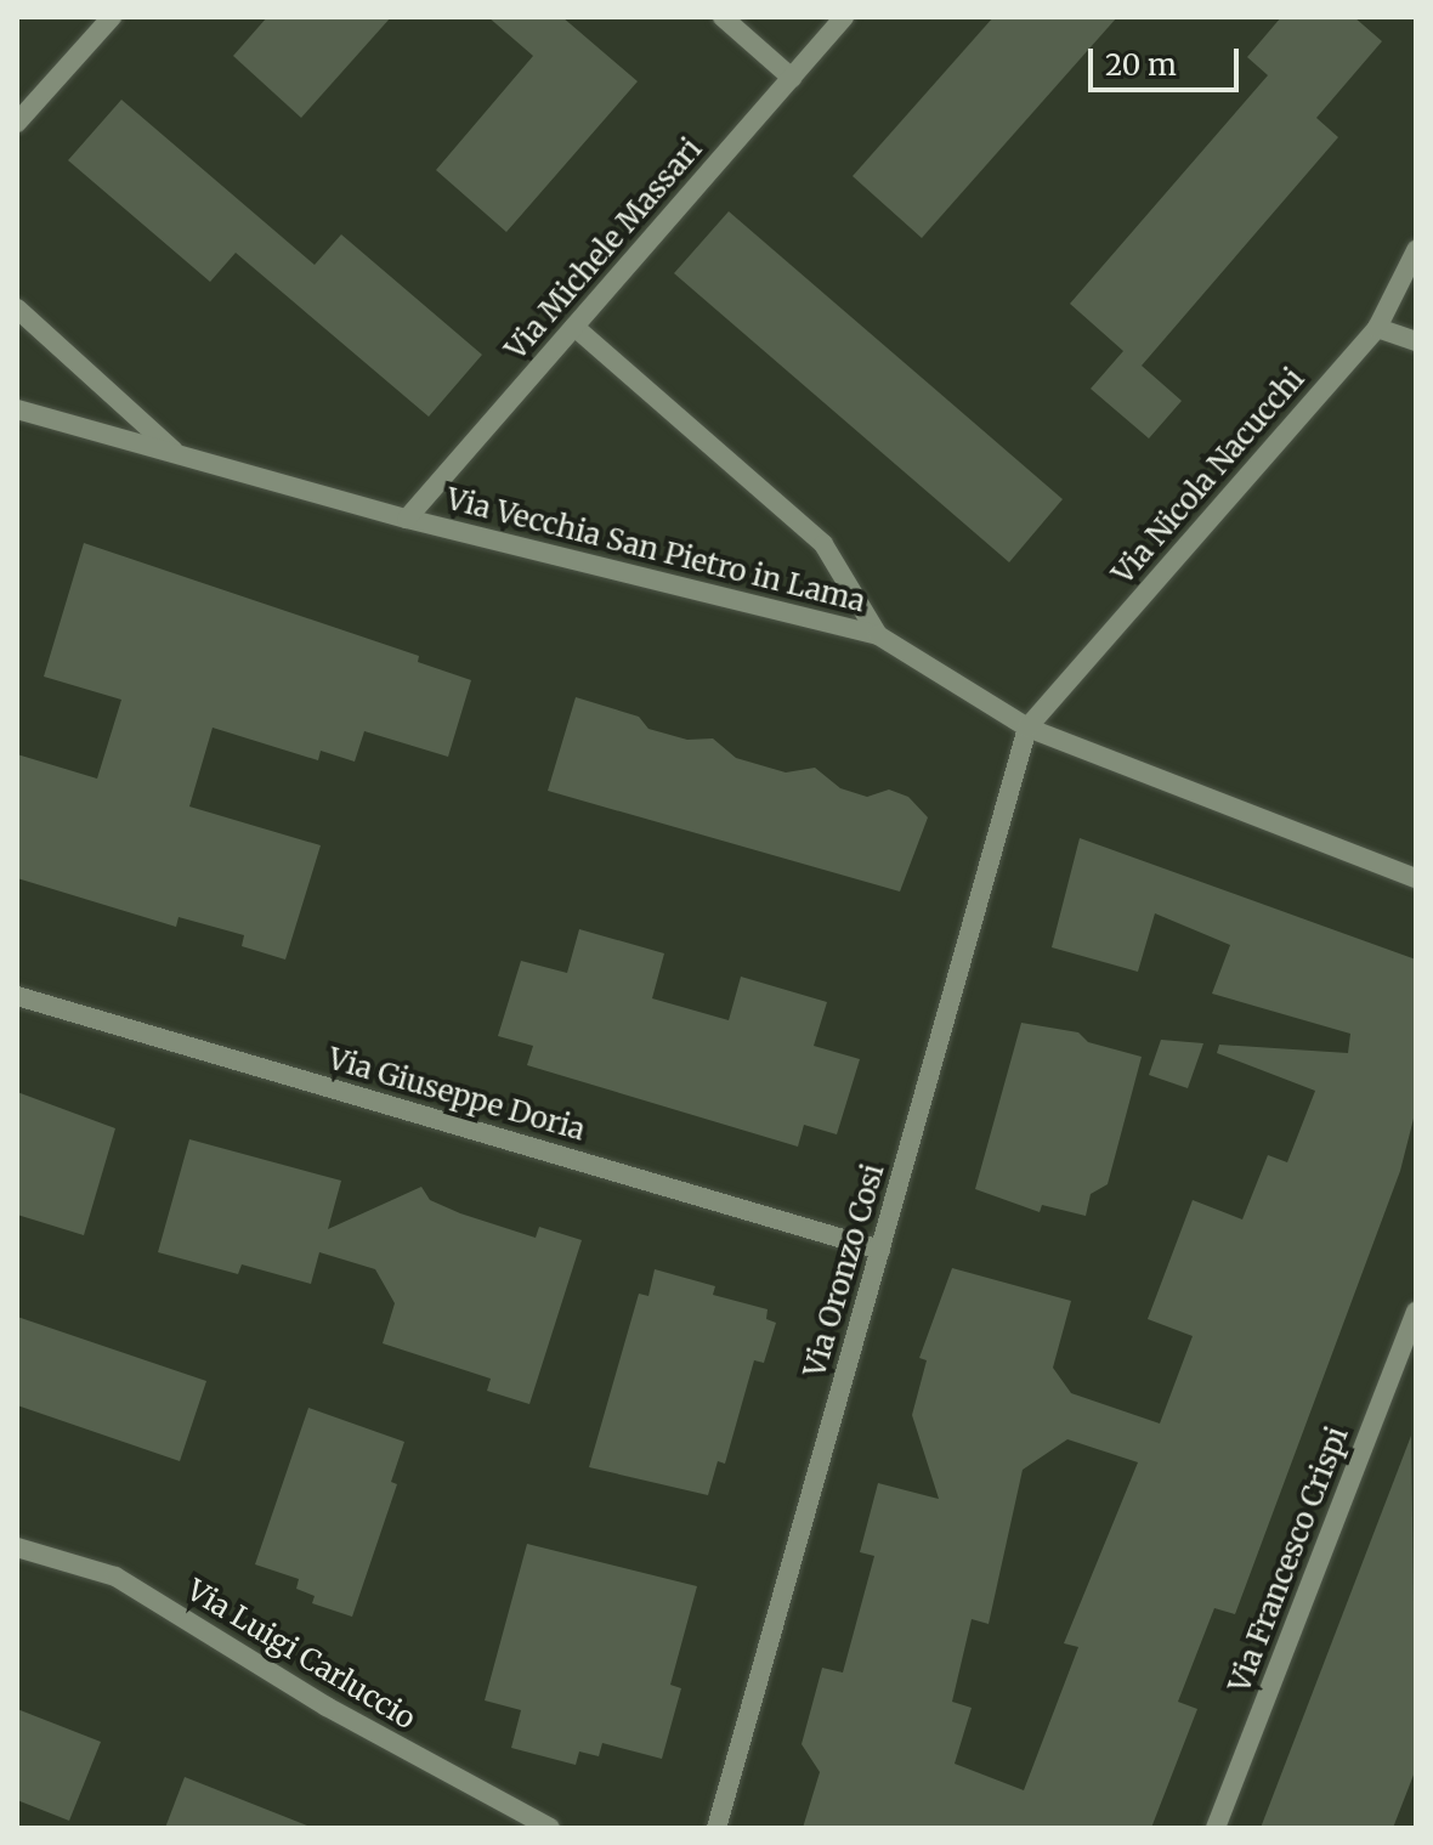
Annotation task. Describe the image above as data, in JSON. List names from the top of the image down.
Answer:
{
  "streets": {
    "street": [
      "Via Michele Massari",
      "Via Nicola Nacucchi",
      "Via Vecchia San Pietro in Lama",
      "Via Giuseppe Doria",
      "Via Oronzo Cosi",
      "Via Francesco Crispi",
      "Via Luigi Carluccio"
    ]
  },
  "crossings": [
    ["Via Michele Massari", "Via Vecchia San Pietro in Lama"],
    ["Via Nicola Nacucchi", "Via Vecchia San Pietro in Lama"],
    ["Via Nicola Nacucchi", "Via Oronzo Cosi"],
    ["Via Vecchia San Pietro in Lama", "Via Oronzo Cosi"],
    ["Via Giuseppe Doria", "Via Oronzo Cosi"]
  ],
  "scale_bar": "20 m"
}
